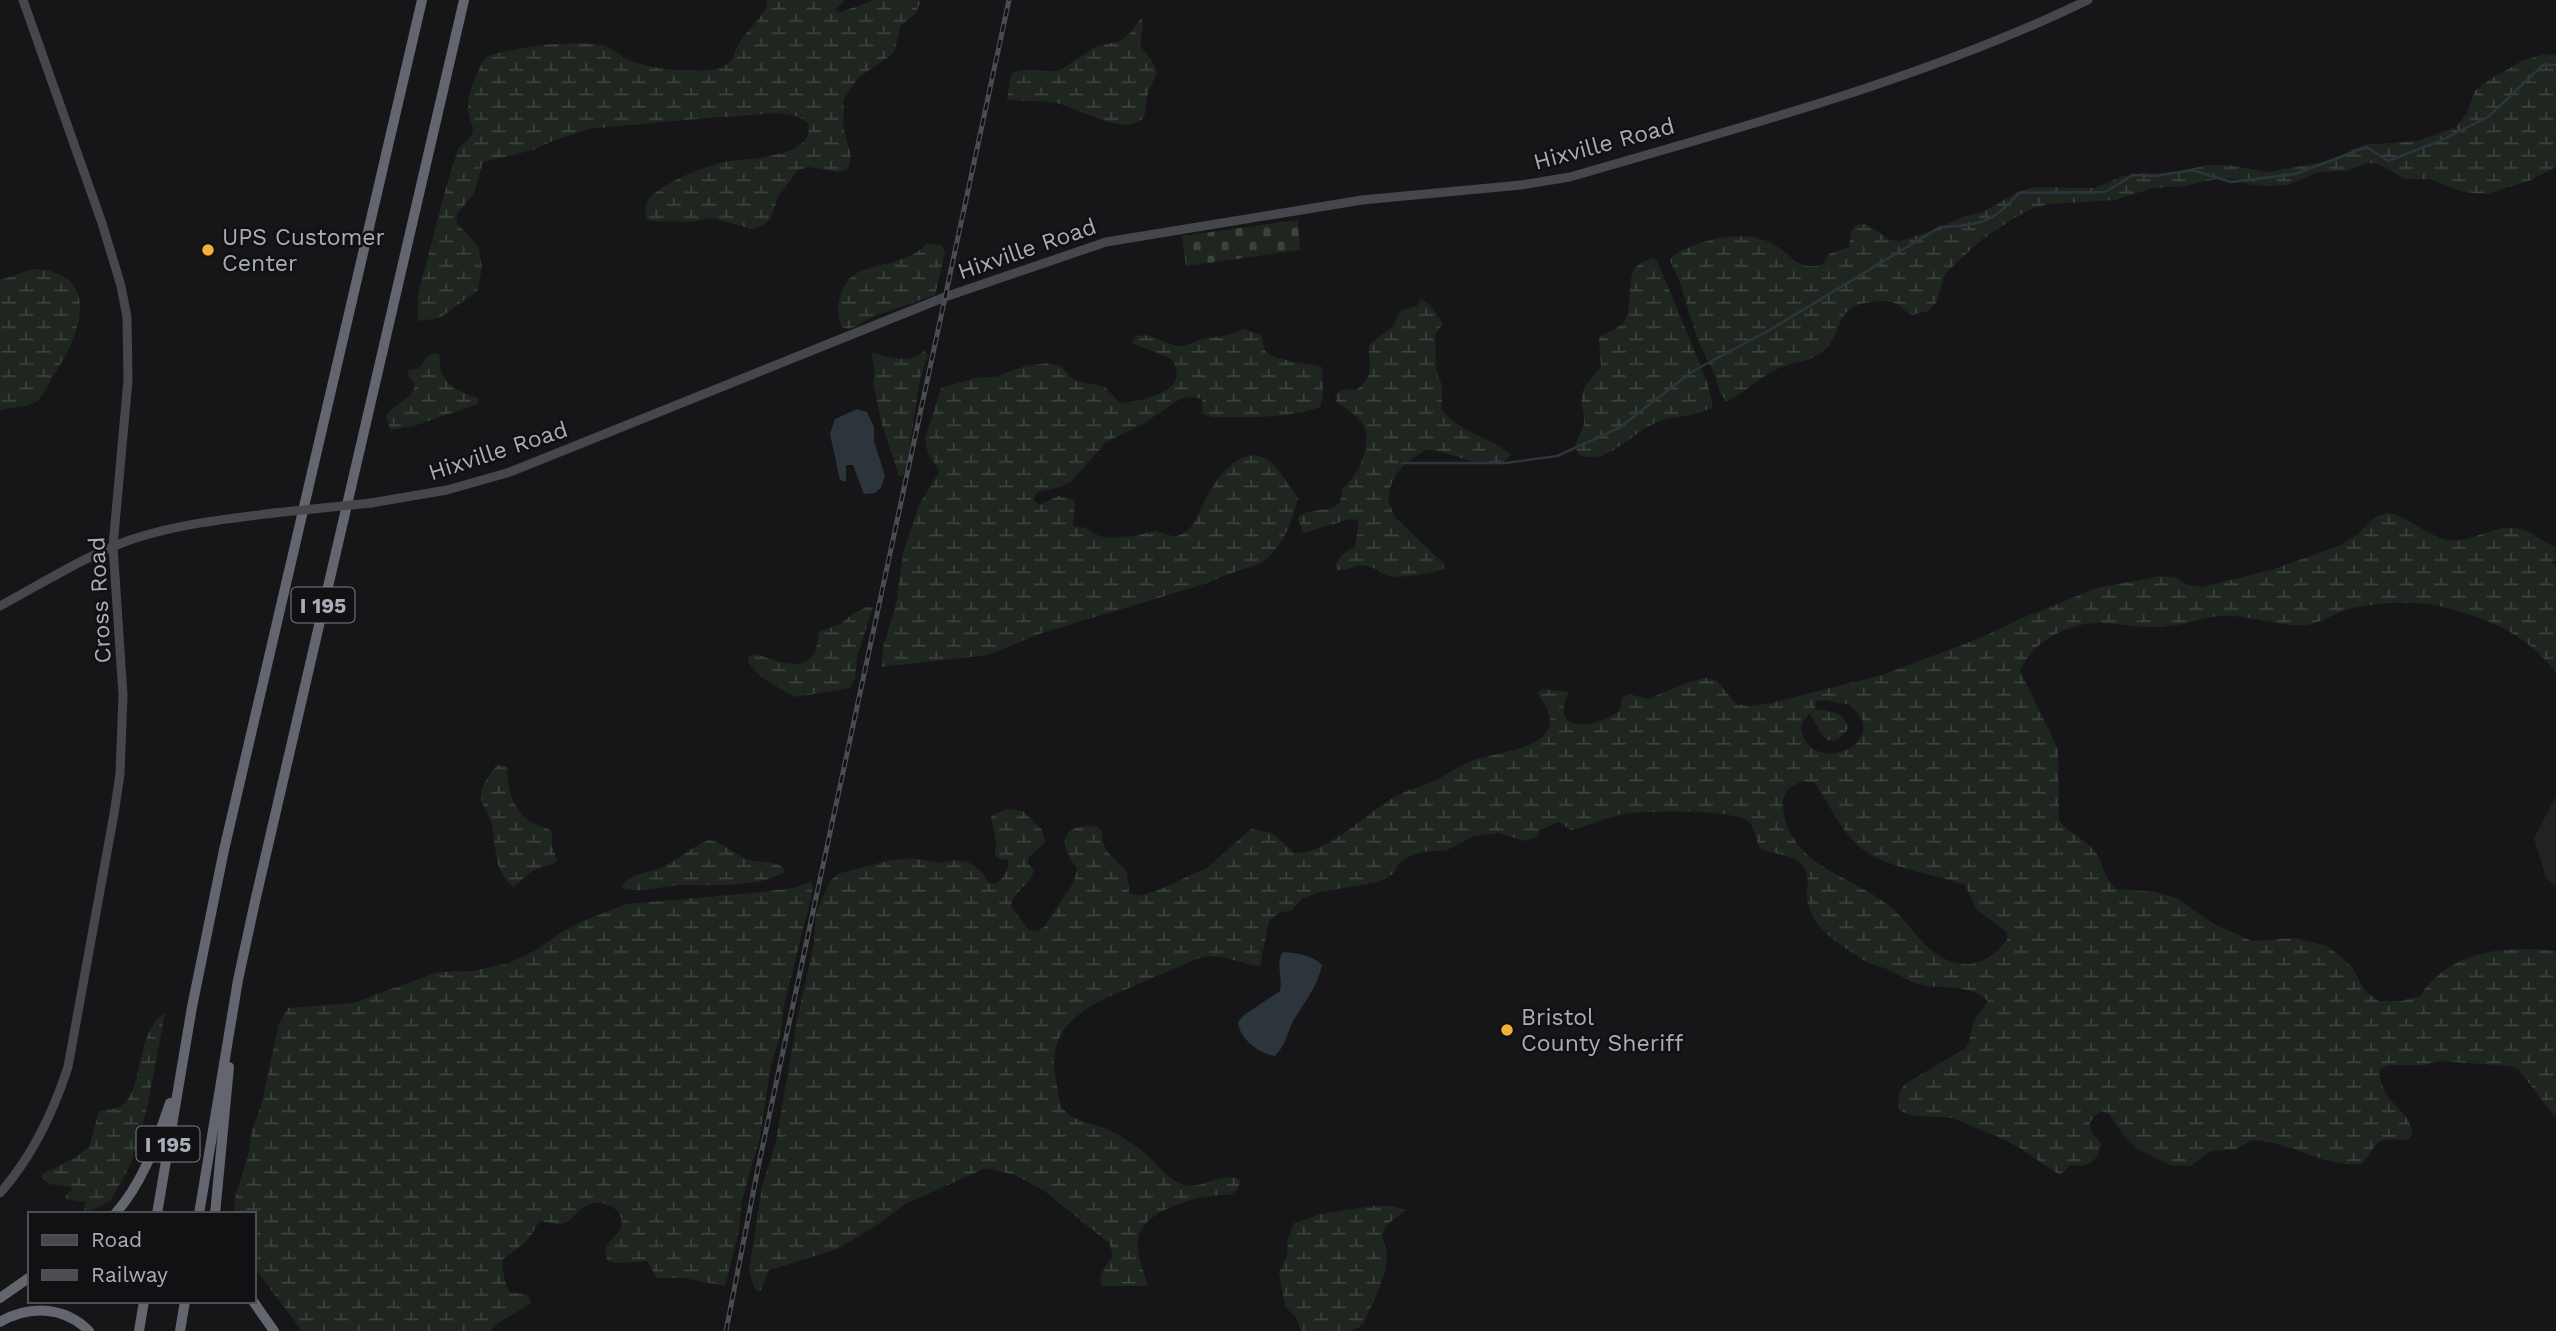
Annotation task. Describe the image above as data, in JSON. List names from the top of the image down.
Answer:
{
  "streets": {
    "highway": ["I 195"],
    "street": ["Hixville Road", "Cross Road"]
  },
  "crossings": [
    ["Hixville Road", "Cross Road"]
  ],
  "places": ["UPS Customer Center", "Bristol County Sheriff"],
  "legend": ["Road", "Railway"]
}
